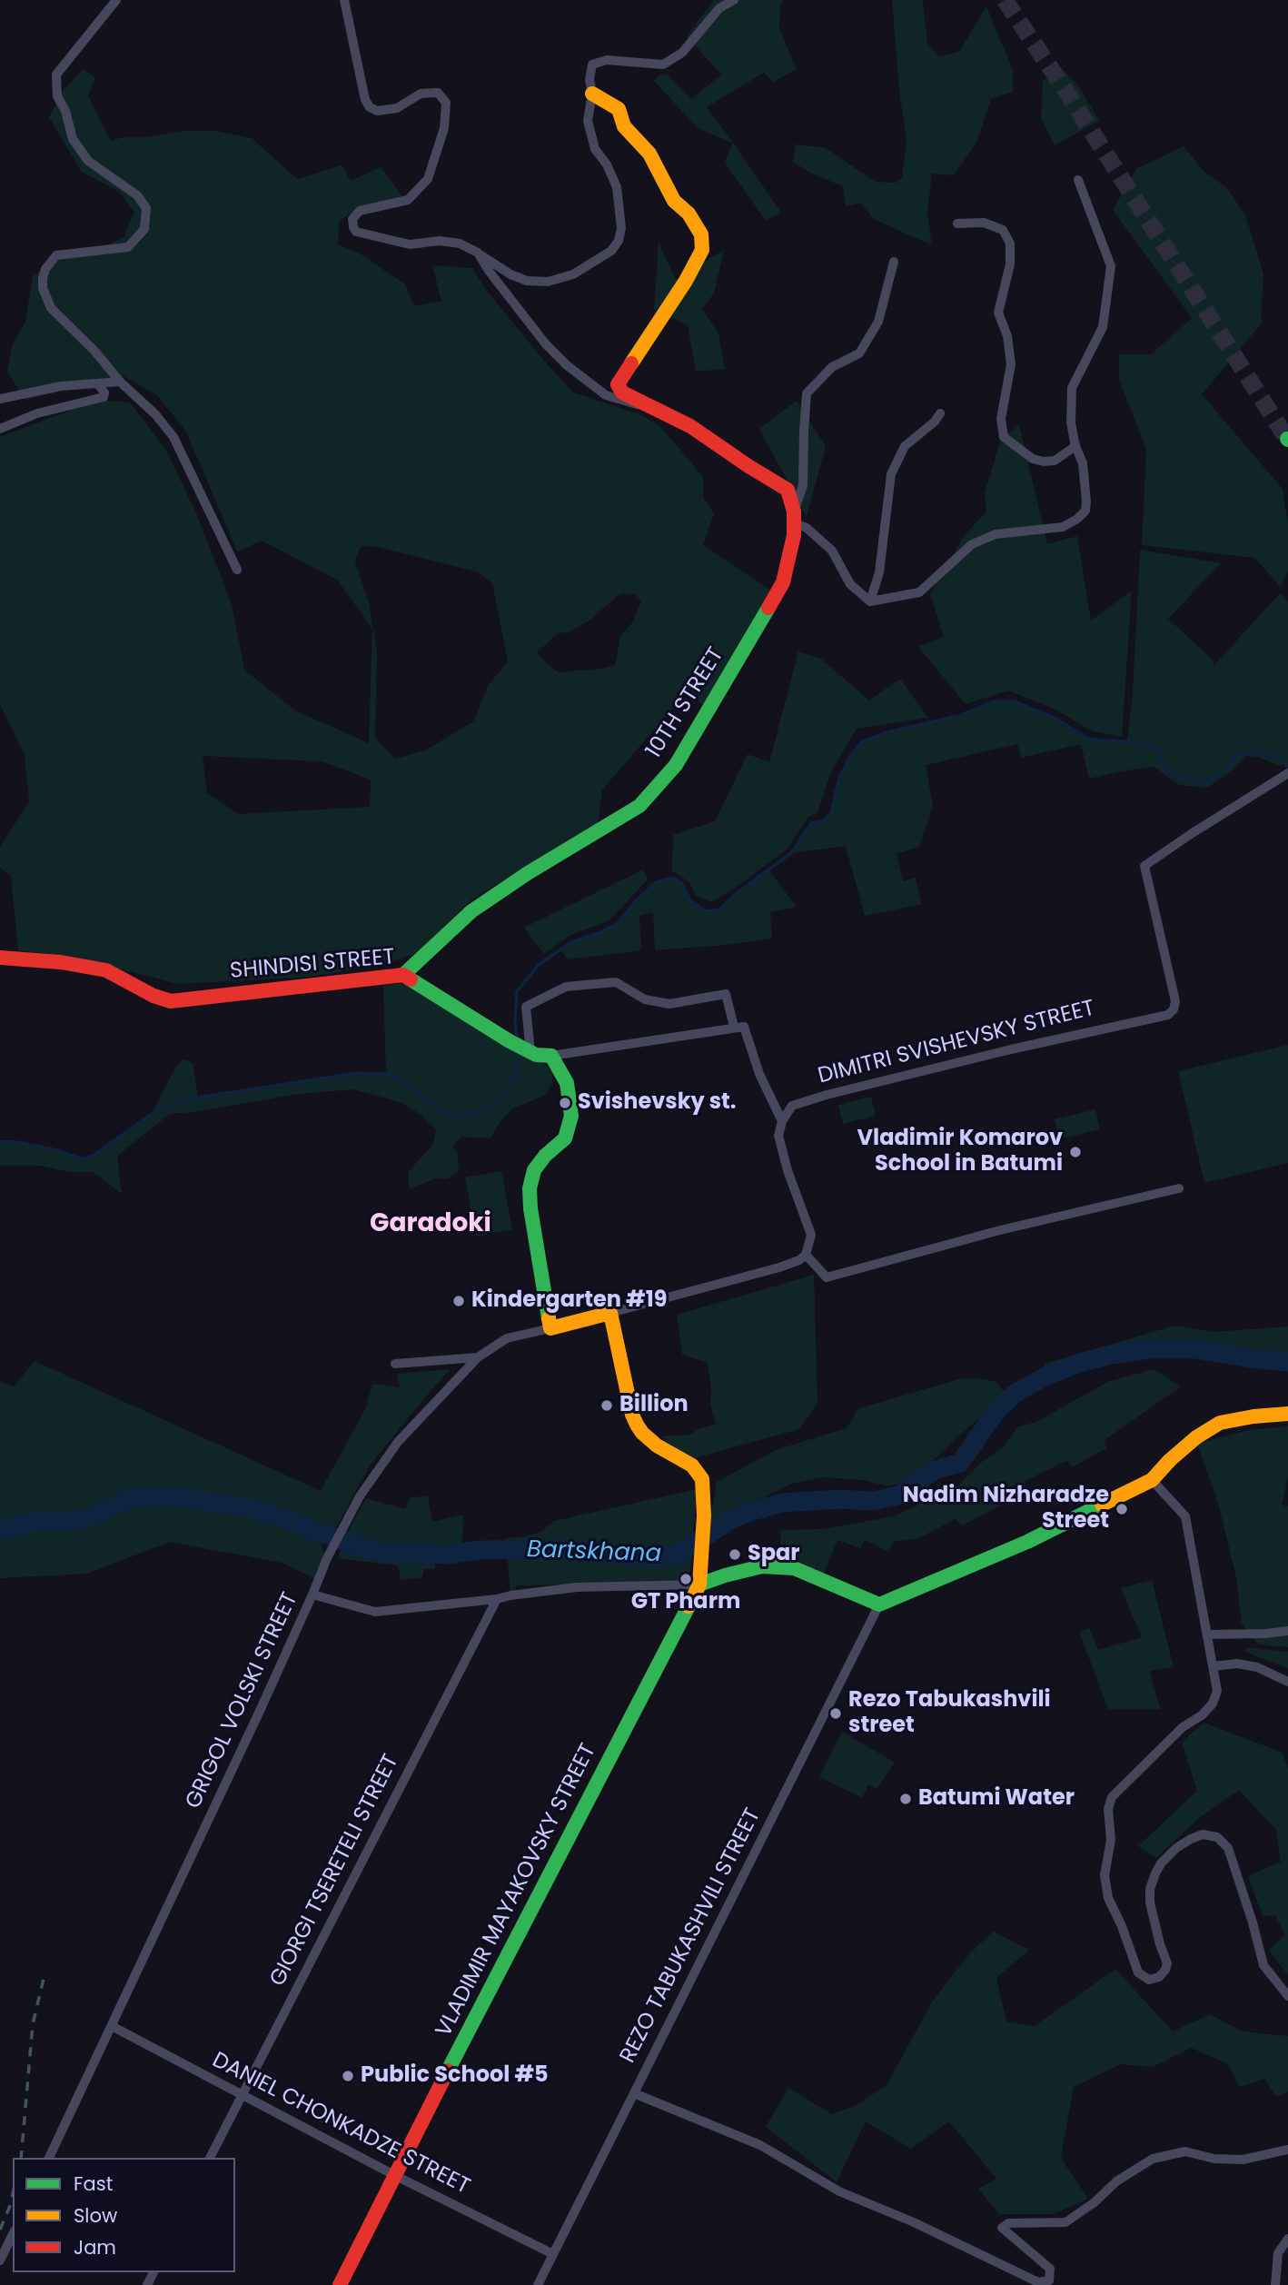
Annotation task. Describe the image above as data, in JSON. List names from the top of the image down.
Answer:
{
  "streets": {
    "street": [
      "10TH STREET",
      "SHINDISI STREET",
      "DIMITRI SVISHEVSKY STREET",
      "GRIGOL VOLSKI STREET",
      "GIORGI TSERETELI STREET",
      "VLADIMIR MAYAKOVSKY STREET",
      "REZO TABUKASHVILI STREET",
      "DANIEL CHONKADZE STREET"
    ]
  },
  "crossings": [
    ["10TH STREET", "SHINDISI STREET"],
    ["GRIGOL VOLSKI STREET", "DANIEL CHONKADZE STREET"],
    ["GIORGI TSERETELI STREET", "DANIEL CHONKADZE STREET"],
    ["VLADIMIR MAYAKOVSKY STREET", "DANIEL CHONKADZE STREET"],
    ["REZO TABUKASHVILI STREET", "DANIEL CHONKADZE STREET"]
  ],
  "districts": ["Garadoki"],
  "water": ["Bartskhana"],
  "places": [
    "Svishevsky st.",
    "Vladimir Komarov School in Batumi",
    "Kindergarten #19",
    "Billion",
    "Nadim Nizharadze Street",
    "Spar",
    "GT Pharm",
    "Rezo Tabukashvili street",
    "Batumi Water",
    "Public School #5"
  ],
  "legend": ["Fast", "Slow", "Jam"]
}
